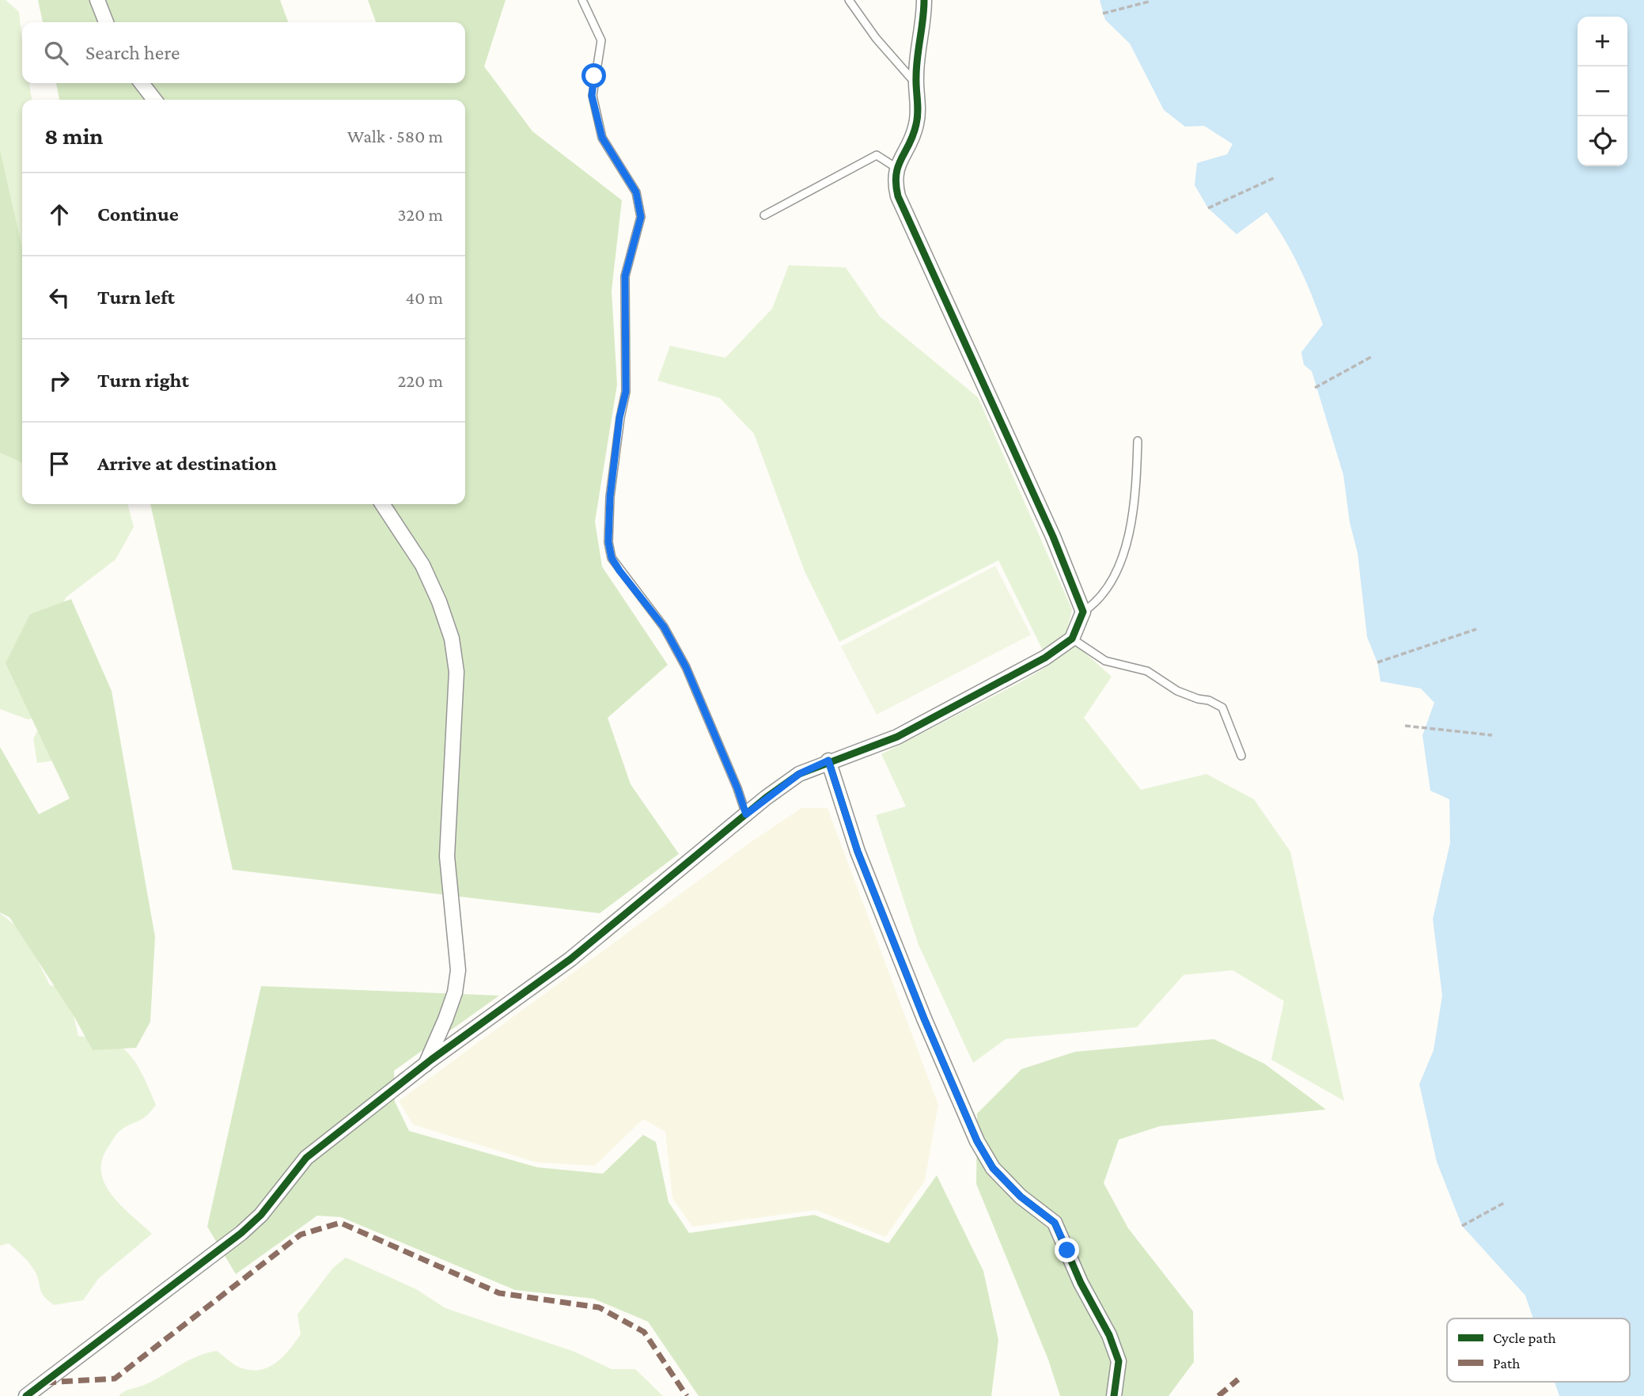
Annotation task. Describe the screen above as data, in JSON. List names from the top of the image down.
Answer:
{
  "legend": ["Cycle path", "Path"],
  "page": {
    "map_buttons": ["+", "−"],
    "search": "Search here",
    "heading": ["8 min", "Walk · 580 m"],
    "list": [
      ["Continue", "320 m"],
      ["Turn left", "40 m"],
      ["Turn right", "220 m"],
      "Arrive at destination"
    ]
  }
}
